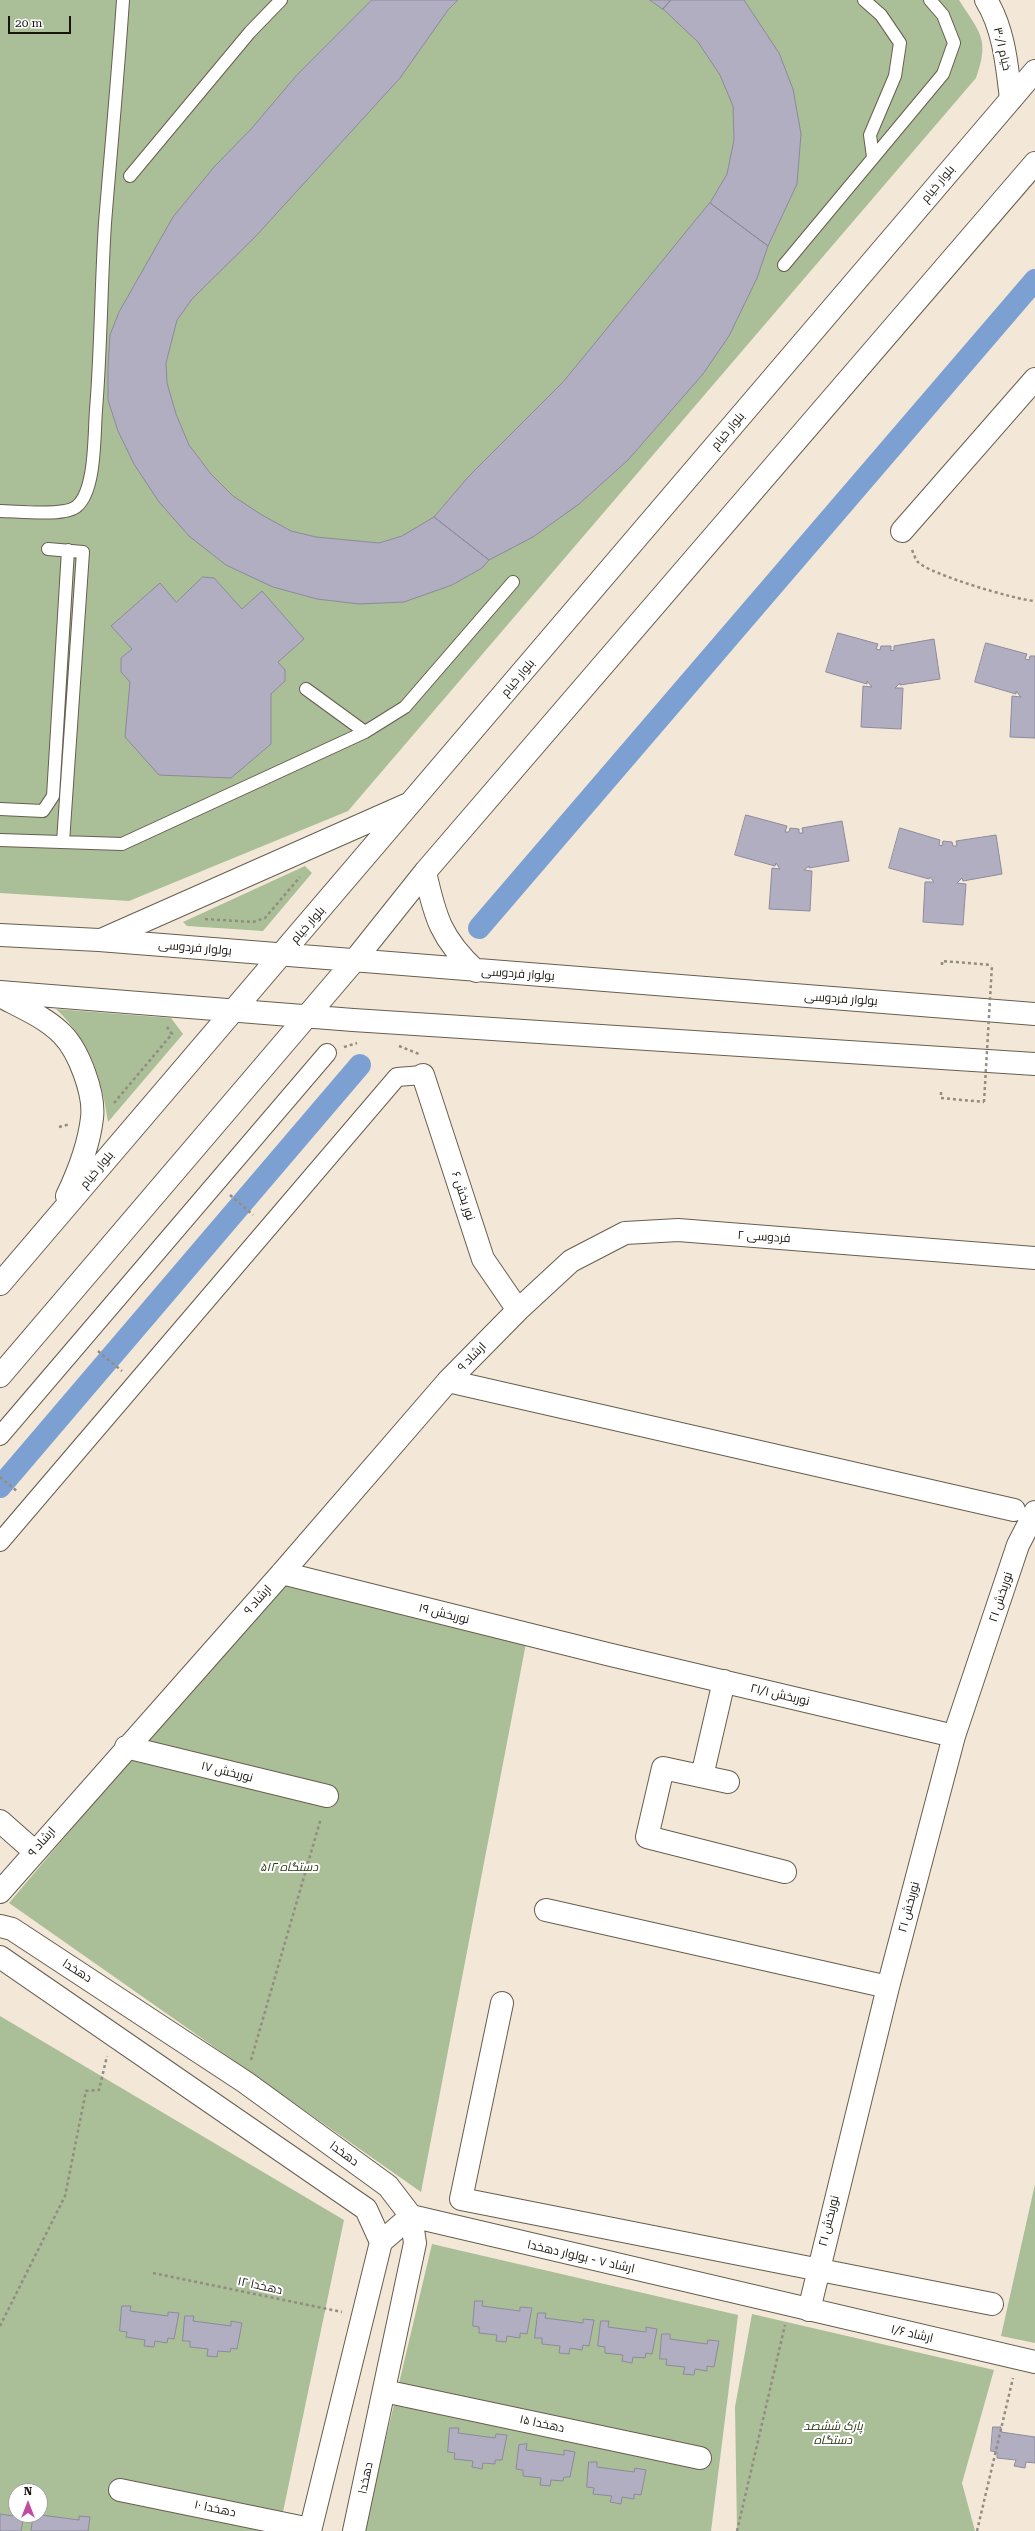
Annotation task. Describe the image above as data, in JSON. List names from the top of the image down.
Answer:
{
  "streets": {
    "street": [
      "خیام ۳۰/۱",
      "بلوار خیام",
      "بولوار فردوسی",
      "نور بخش ۶",
      "فردوسی ۲",
      "ارشاد ۹",
      "نوربخش ۲۱",
      "نوربخش ۱۹",
      "نوربخش ۲۱/۱",
      "نوربخش ۱۷",
      "دهخدا",
      "ارشاد ۷ - بولوار دهخدا",
      "ارشاد ۱/۶",
      "دهخدا ۱۵",
      "دهخدا ۱۰"
    ],
    "path": ["دهخدا ۱۲"]
  },
  "crossings": [
    ["خیام ۳۰/۱", "بلوار خیام"],
    ["بلوار خیام", "بولوار فردوسی"],
    ["نور بخش ۶", "فردوسی ۲"],
    ["نور بخش ۶", "ارشاد ۹"],
    ["فردوسی ۲", "ارشاد ۹"],
    ["ارشاد ۹", "نوربخش ۱۹"],
    ["ارشاد ۹", "نوربخش ۱۷"],
    ["نوربخش ۲۱", "نوربخش ۲۱/۱"],
    ["نوربخش ۲۱", "ارشاد ۷ - بولوار دهخدا"],
    ["نوربخش ۲۱", "ارشاد ۱/۶"],
    ["نوربخش ۱۹", "نوربخش ۲۱/۱"],
    ["دهخدا", "ارشاد ۷ - بولوار دهخدا"],
    ["دهخدا", "دهخدا ۱۵"],
    ["ارشاد ۷ - بولوار دهخدا", "ارشاد ۱/۶"]
  ],
  "parks": ["۵۱۲ دستگاه", "پارک‌ ششصد دستگاه"],
  "scale_bar": "20 m",
  "north": "top"
}
